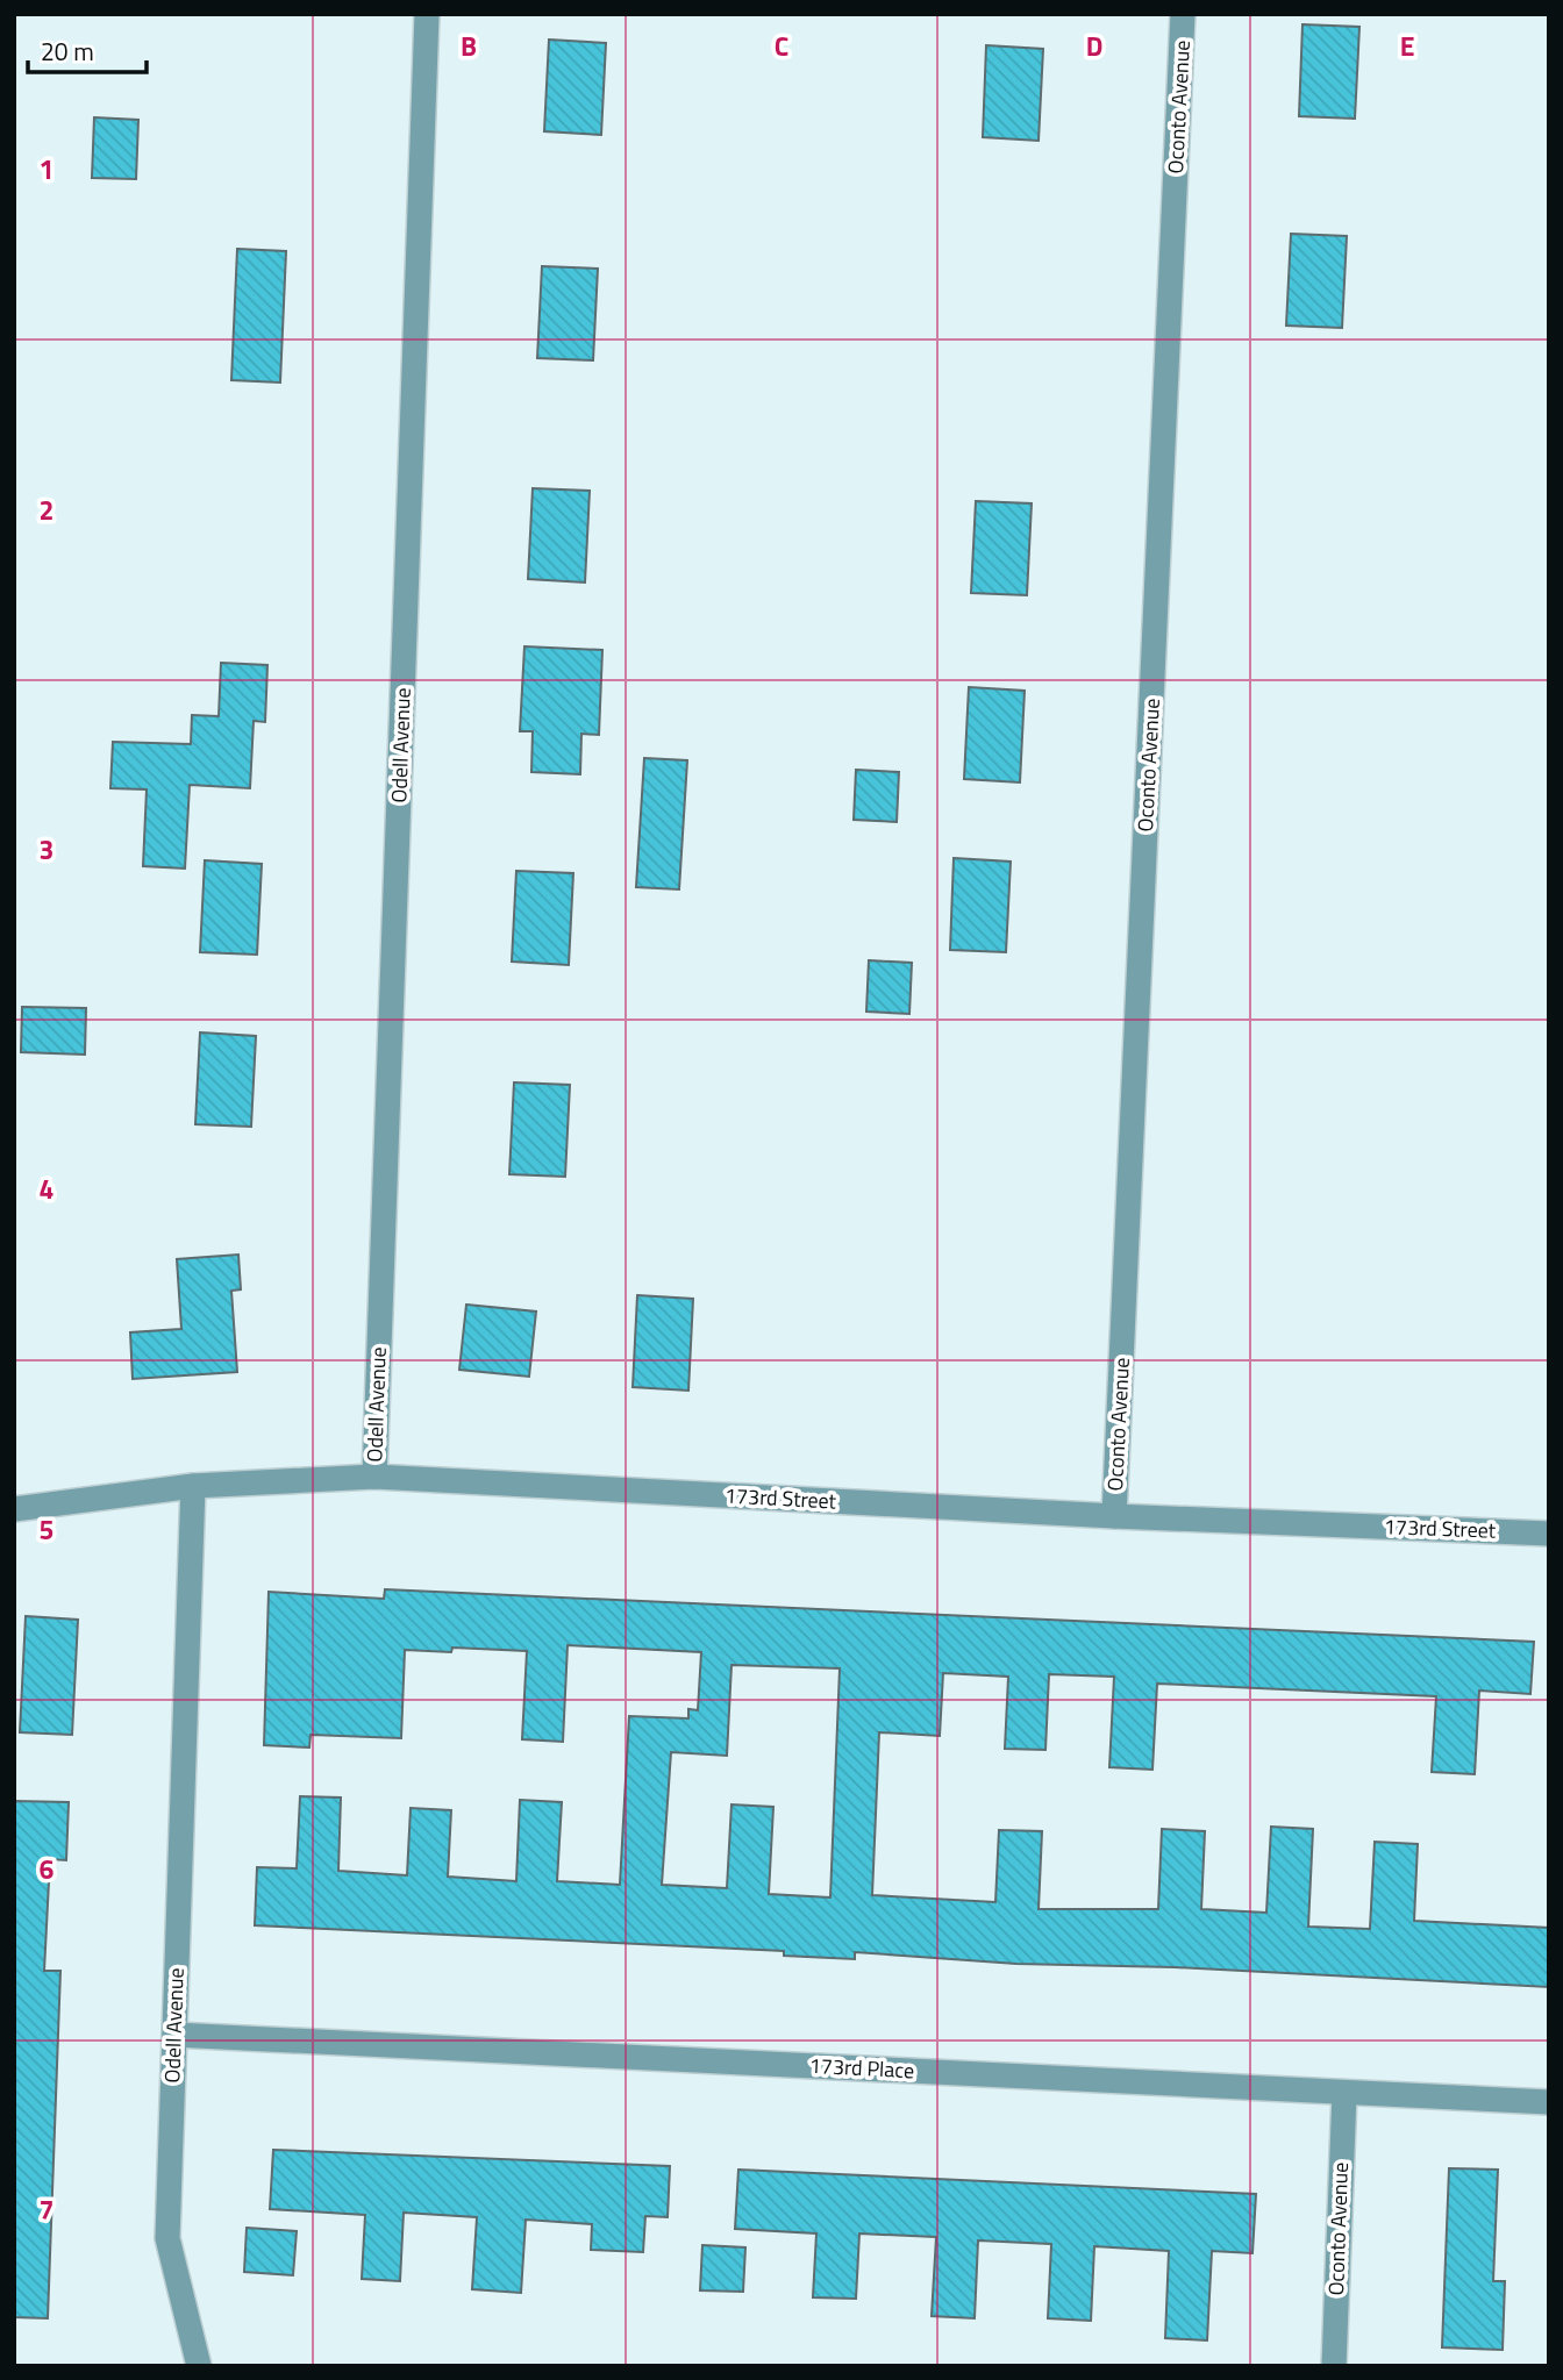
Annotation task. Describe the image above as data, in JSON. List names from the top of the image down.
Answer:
{
  "streets": {
    "street": [
      "Oconto Avenue",
      "Odell Avenue",
      "173rd Street",
      "173rd Place"
    ]
  },
  "crossings": [
    ["Oconto Avenue", "173rd Street"],
    ["Oconto Avenue", "173rd Place"],
    ["Odell Avenue", "173rd Street"],
    ["Odell Avenue", "173rd Place"]
  ],
  "scale_bar": "20 m",
  "grid": {
    "columns": [
      "B",
      "C",
      "D",
      "E"
    ],
    "rows": [
      "1",
      "2",
      "3",
      "4",
      "5",
      "6",
      "7"
    ]
  }
}
